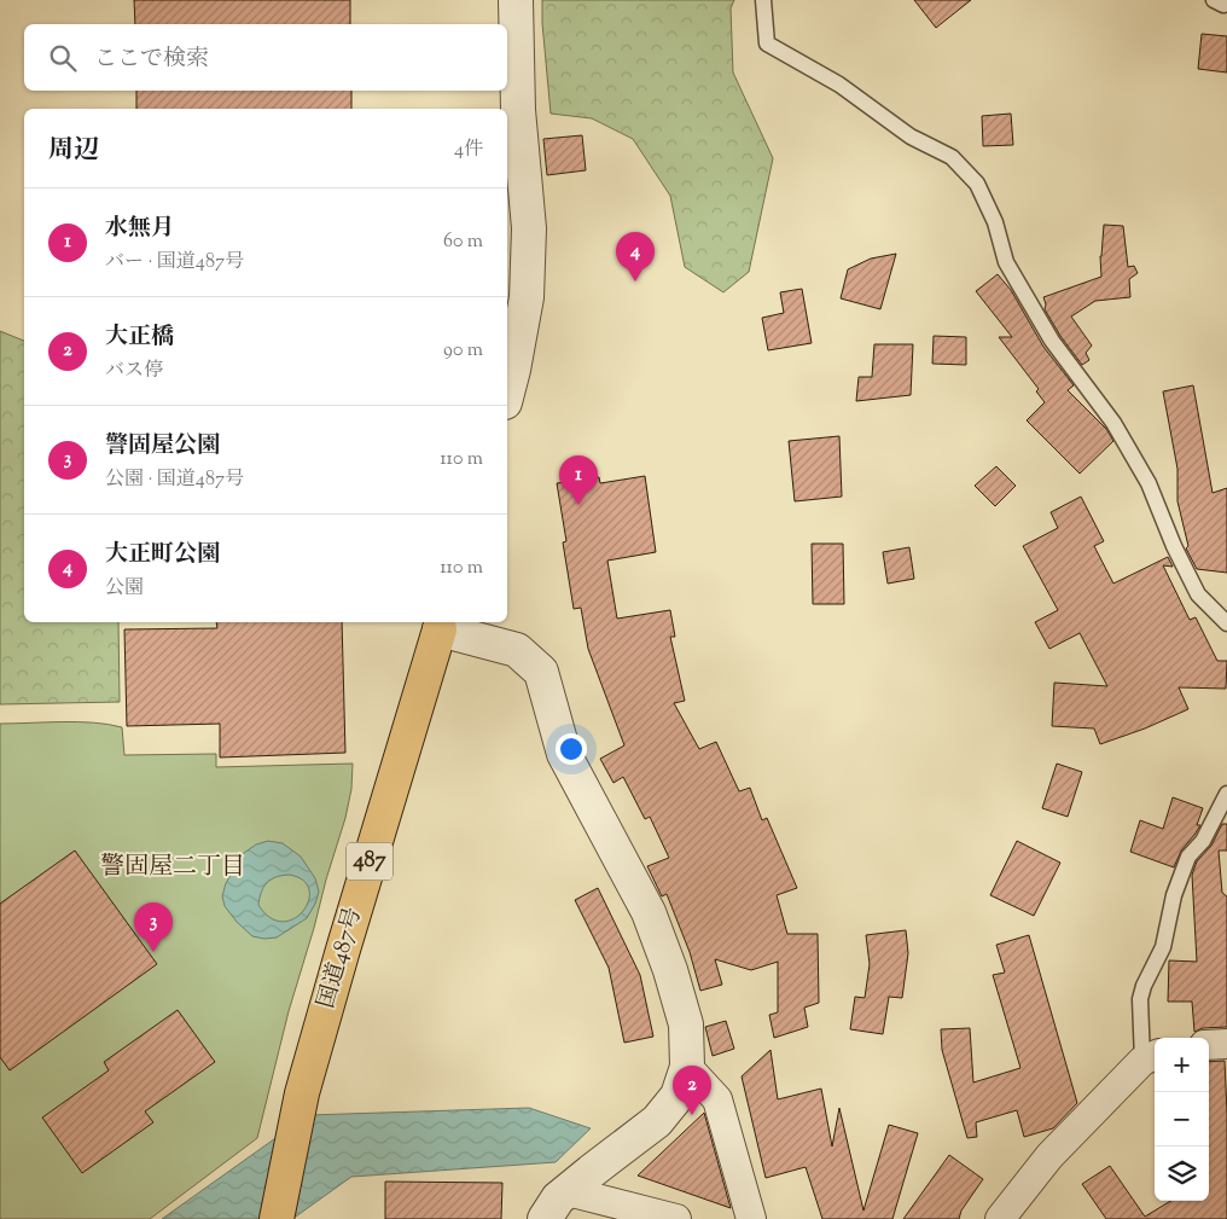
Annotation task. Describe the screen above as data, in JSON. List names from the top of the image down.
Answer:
{
  "streets": {
    "highway": ["487", "国道487号"]
  },
  "districts": ["警固屋二丁目"],
  "page": {
    "search": "ここで検索",
    "heading": ["周辺", "4件"],
    "list": [
      {
        "mark": "1",
        "name": "水無月",
        "note": "バー · 国道487号",
        "value": "60 m"
      },
      {
        "mark": "2",
        "name": "大正橋",
        "note": "バス停",
        "value": "90 m"
      },
      {
        "mark": "3",
        "name": "警固屋公園",
        "note": "公園 · 国道487号",
        "value": "110 m"
      },
      {
        "mark": "4",
        "name": "大正町公園",
        "note": "公園",
        "value": "110 m"
      }
    ],
    "pins": [
      "4",
      "1",
      "3",
      "2"
    ],
    "map_buttons": ["+", "−"]
  }
}
